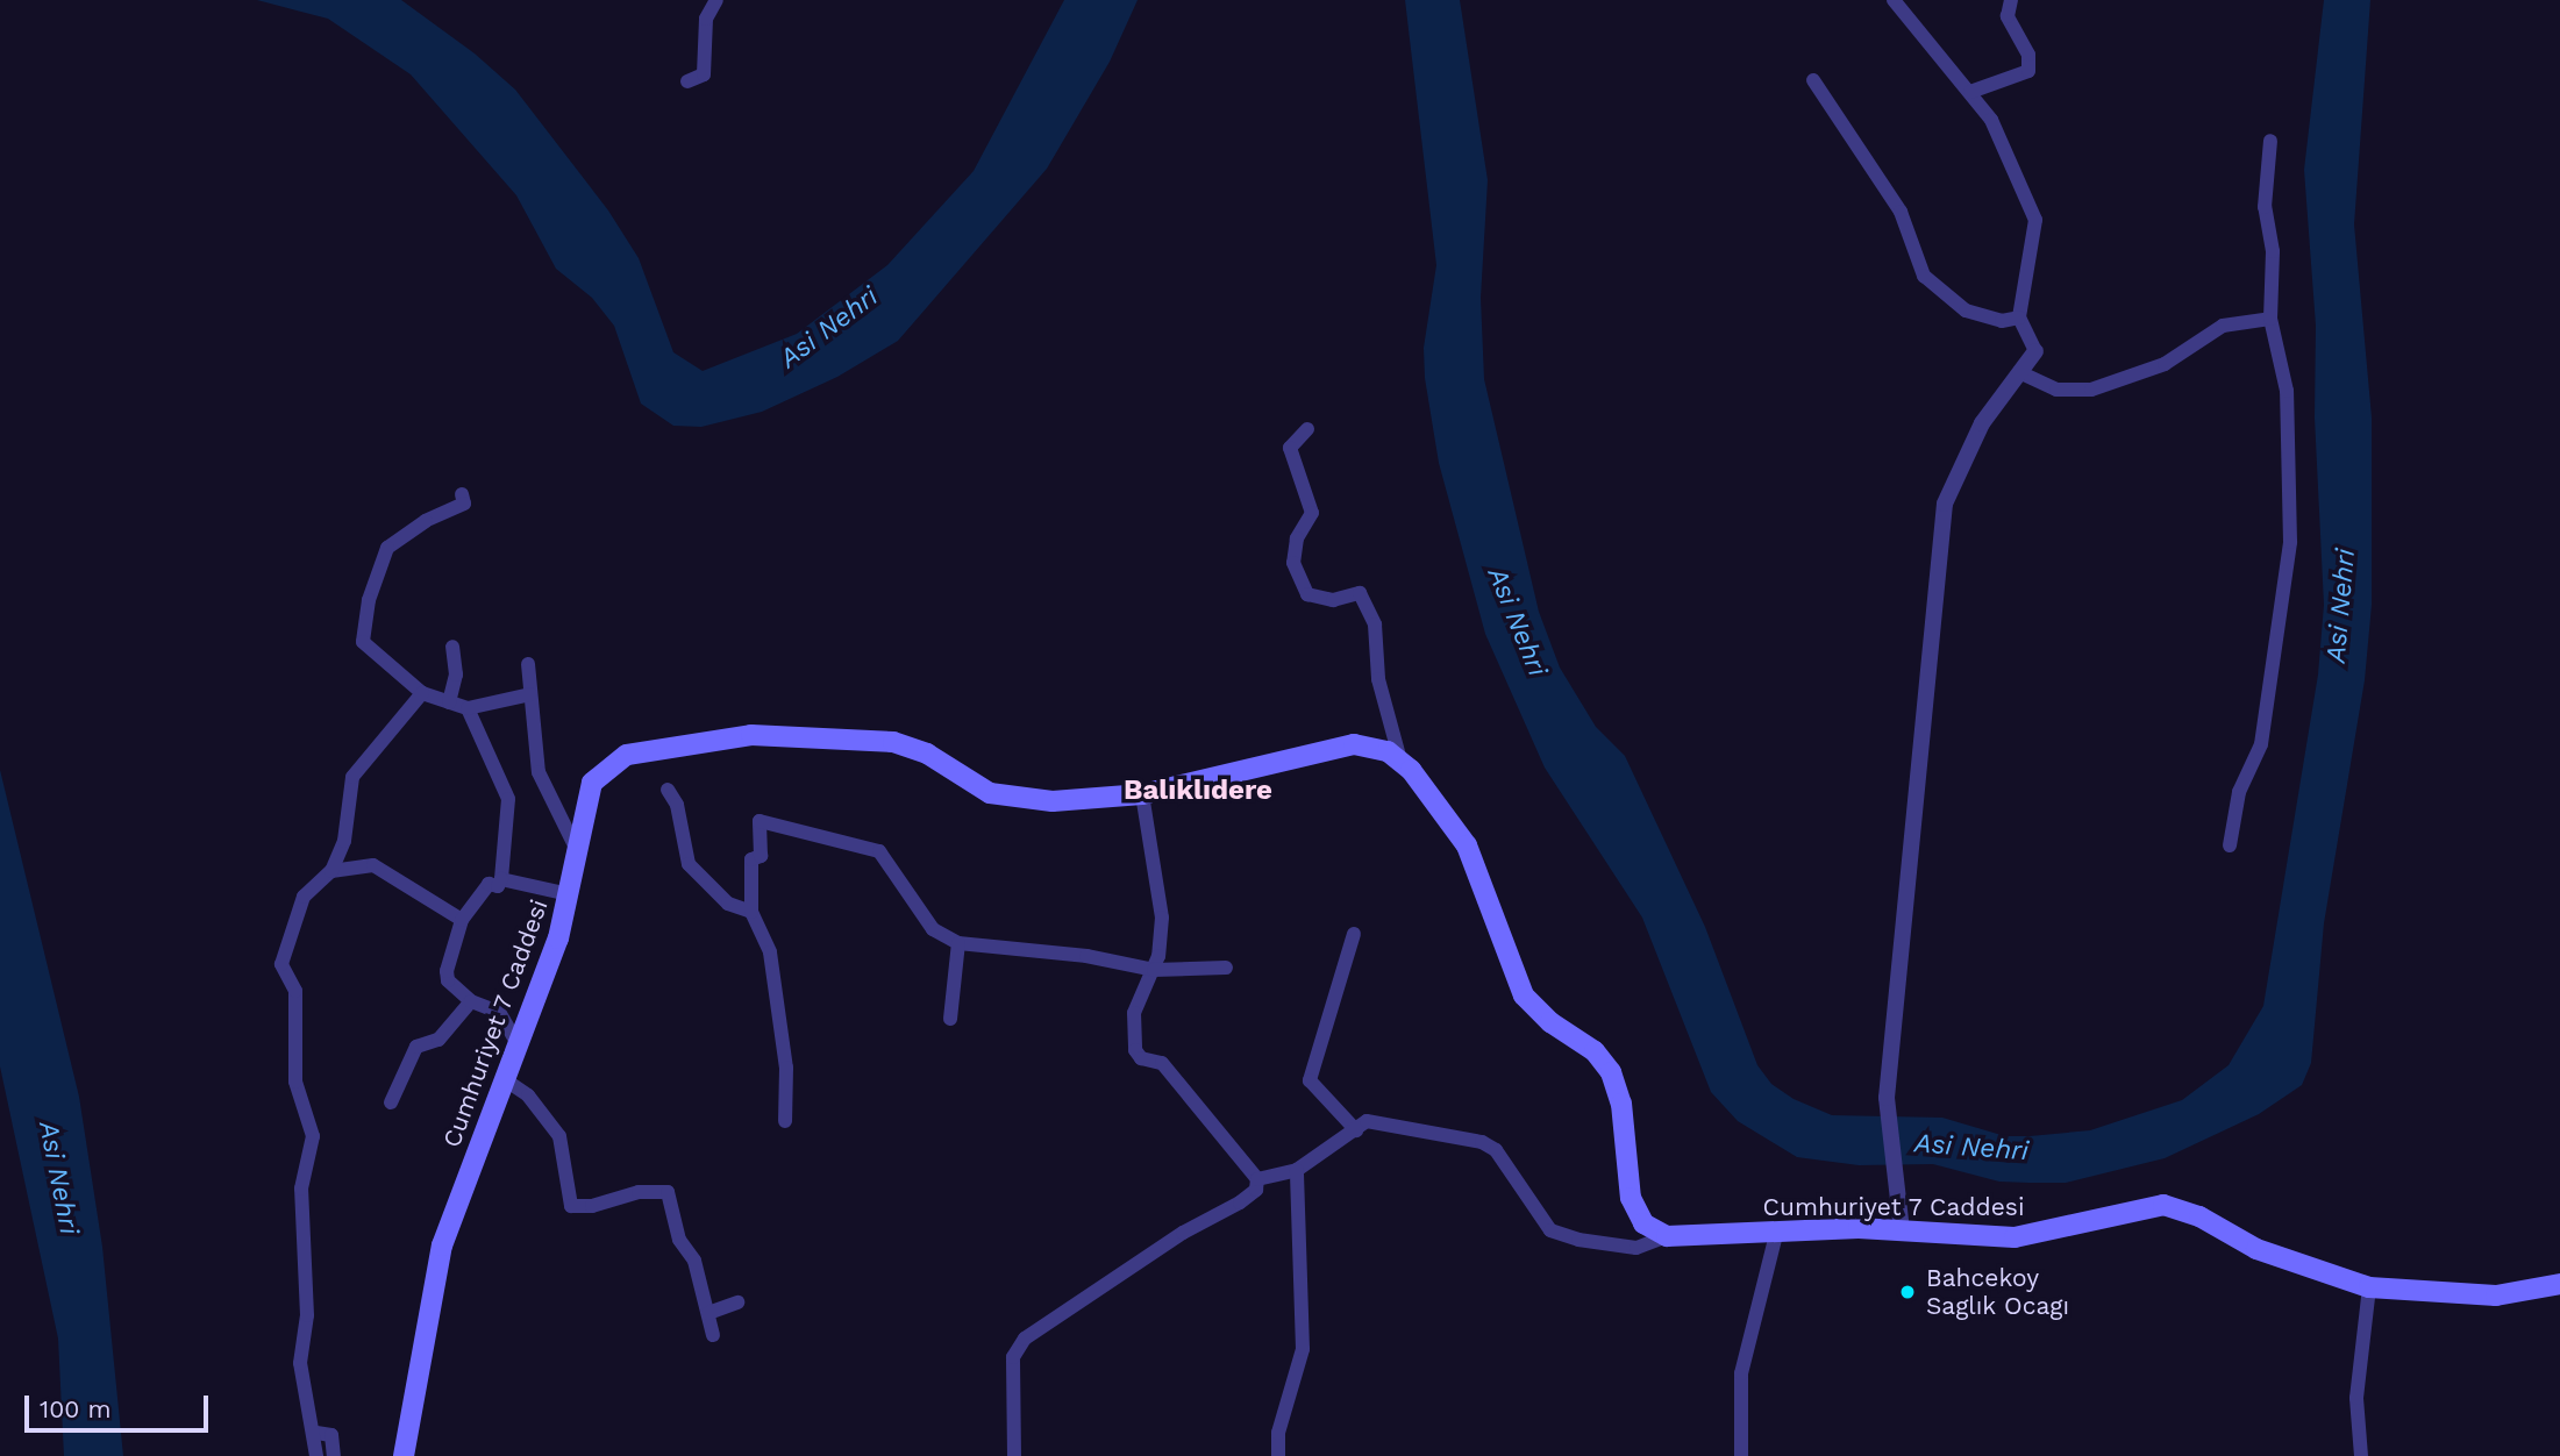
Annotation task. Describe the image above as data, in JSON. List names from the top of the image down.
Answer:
{
  "streets": {
    "main road": ["Cumhuriyet 7 Caddesi"]
  },
  "districts": ["Balıklıdere"],
  "water": ["Asi Nehri"],
  "places": ["Bahcekoy Saglık Ocagı"],
  "scale_bar": "100 m"
}
